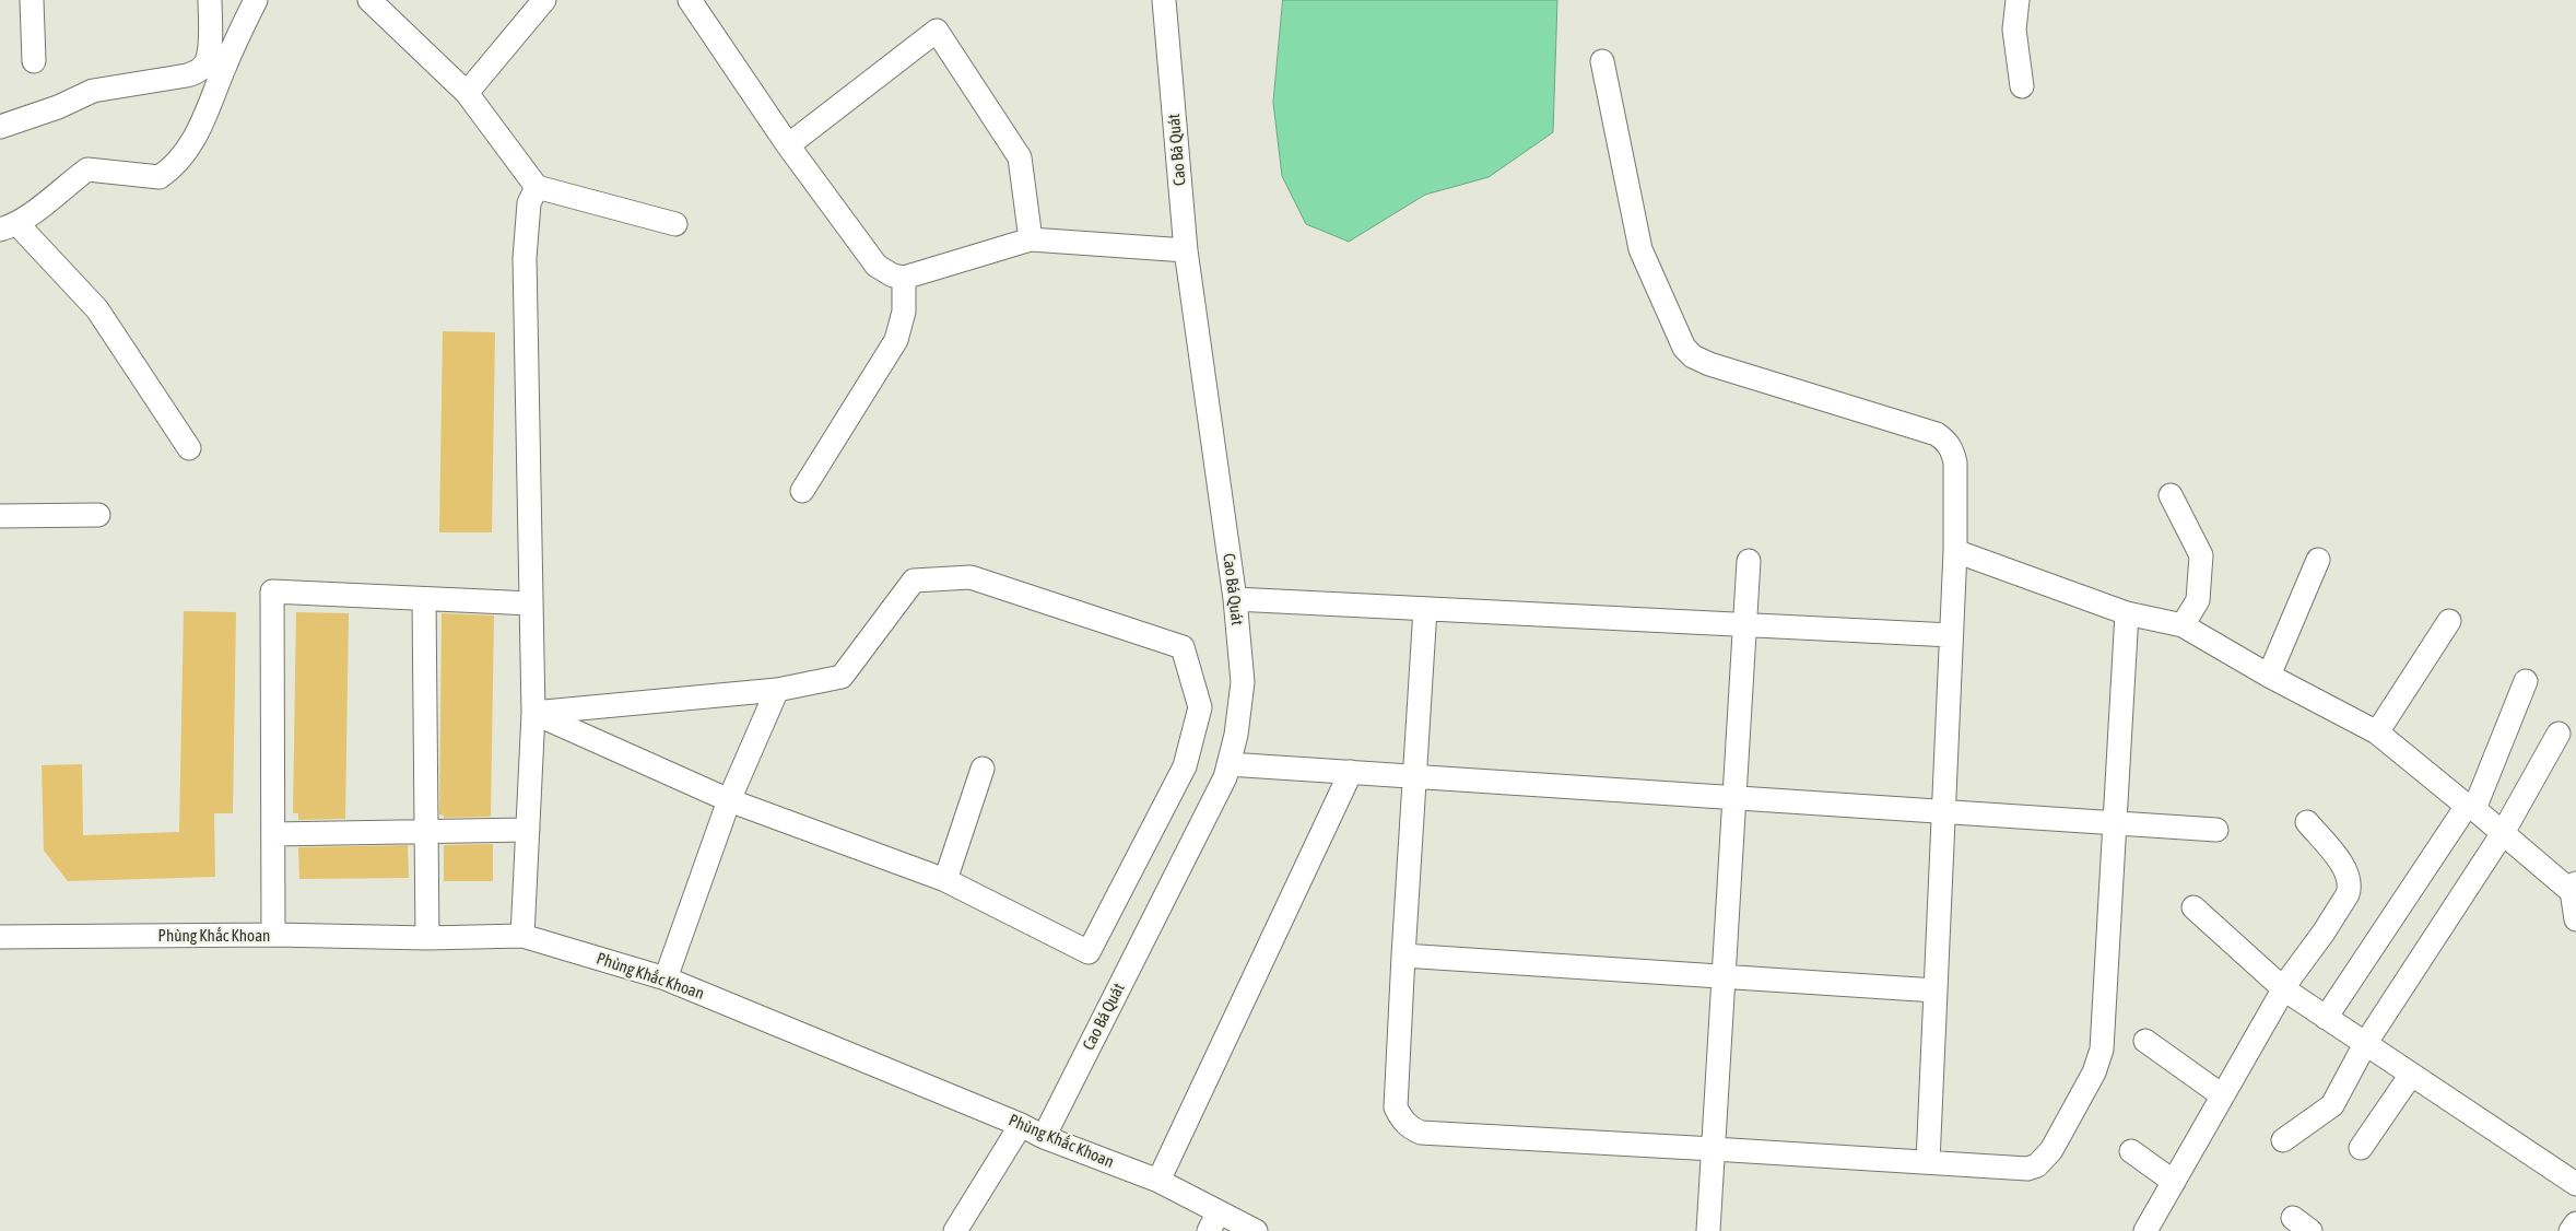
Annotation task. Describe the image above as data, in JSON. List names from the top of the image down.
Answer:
{
  "streets": {
    "street": ["Cao Bá Quát", "Phùng Khắc Khoan"]
  },
  "crossings": [
    ["Cao Bá Quát", "Phùng Khắc Khoan"]
  ]
}
